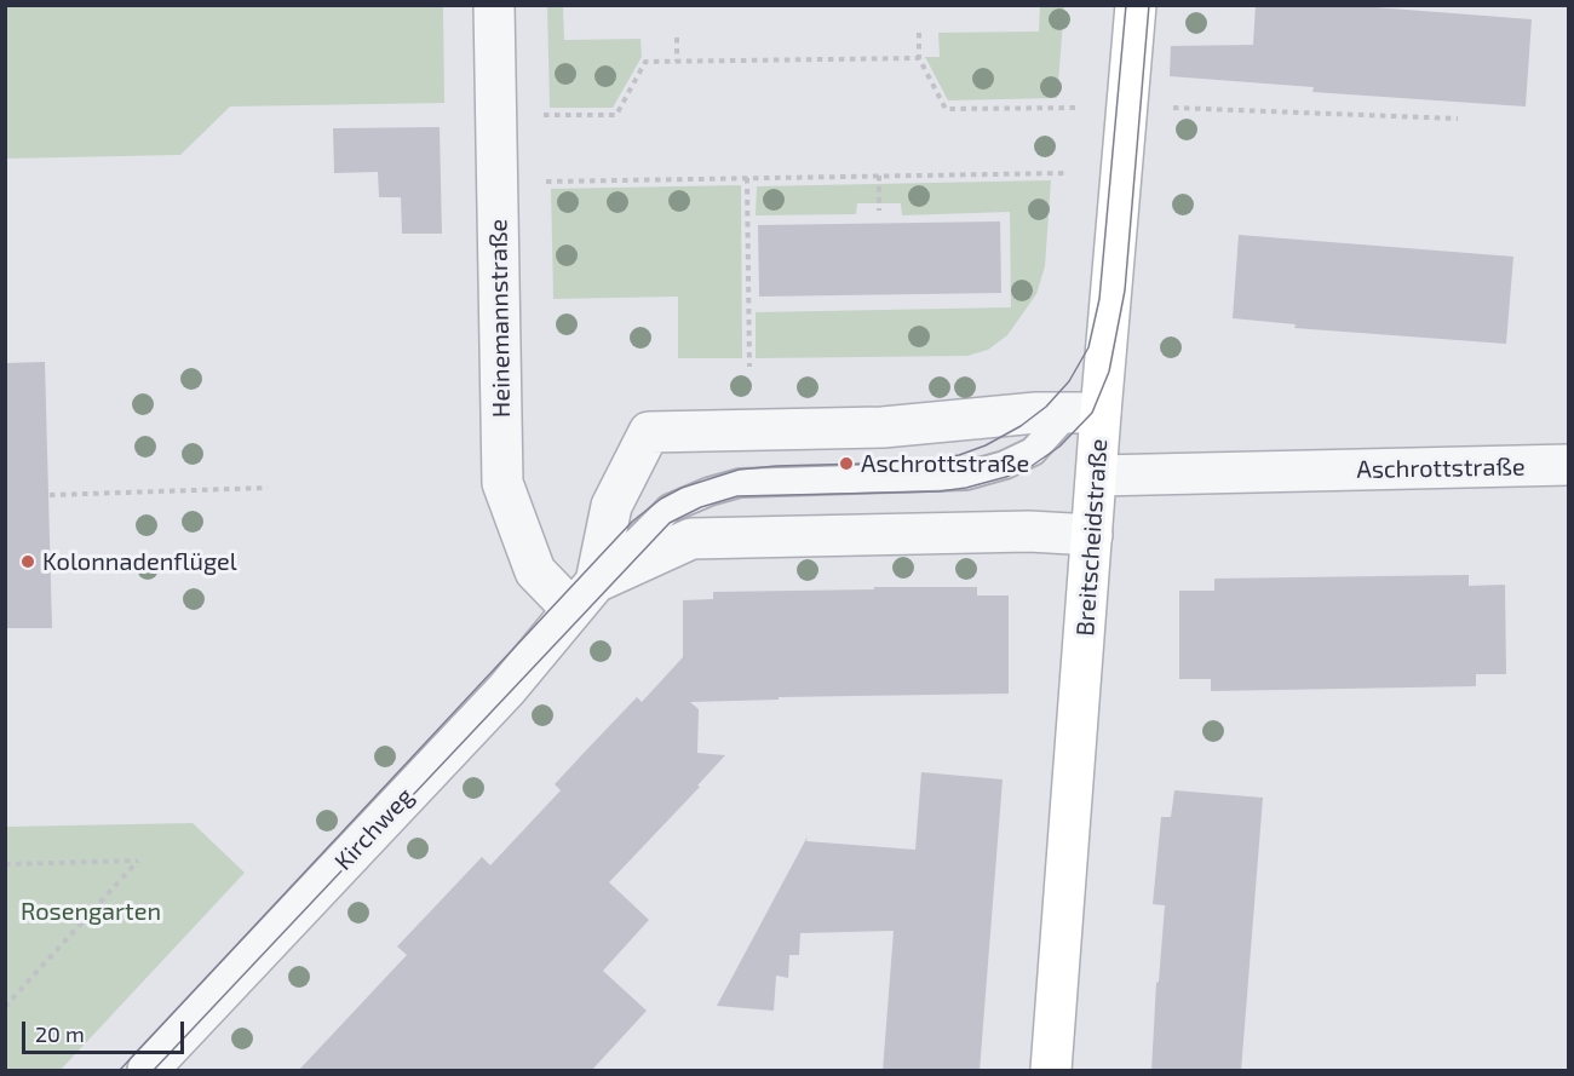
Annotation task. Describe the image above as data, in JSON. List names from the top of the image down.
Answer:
{
  "streets": {
    "main road": ["Breitscheidstraße"],
    "street": ["Heinemannstraße", "Aschrottstraße", "Kirchweg"]
  },
  "crossings": [
    ["Heinemannstraße", "Kirchweg"],
    ["Aschrottstraße", "Breitscheidstraße"]
  ],
  "parks": ["Rosengarten"],
  "places": ["Aschrottstraße", "Kolonnadenflügel"],
  "scale_bar": "20 m"
}
